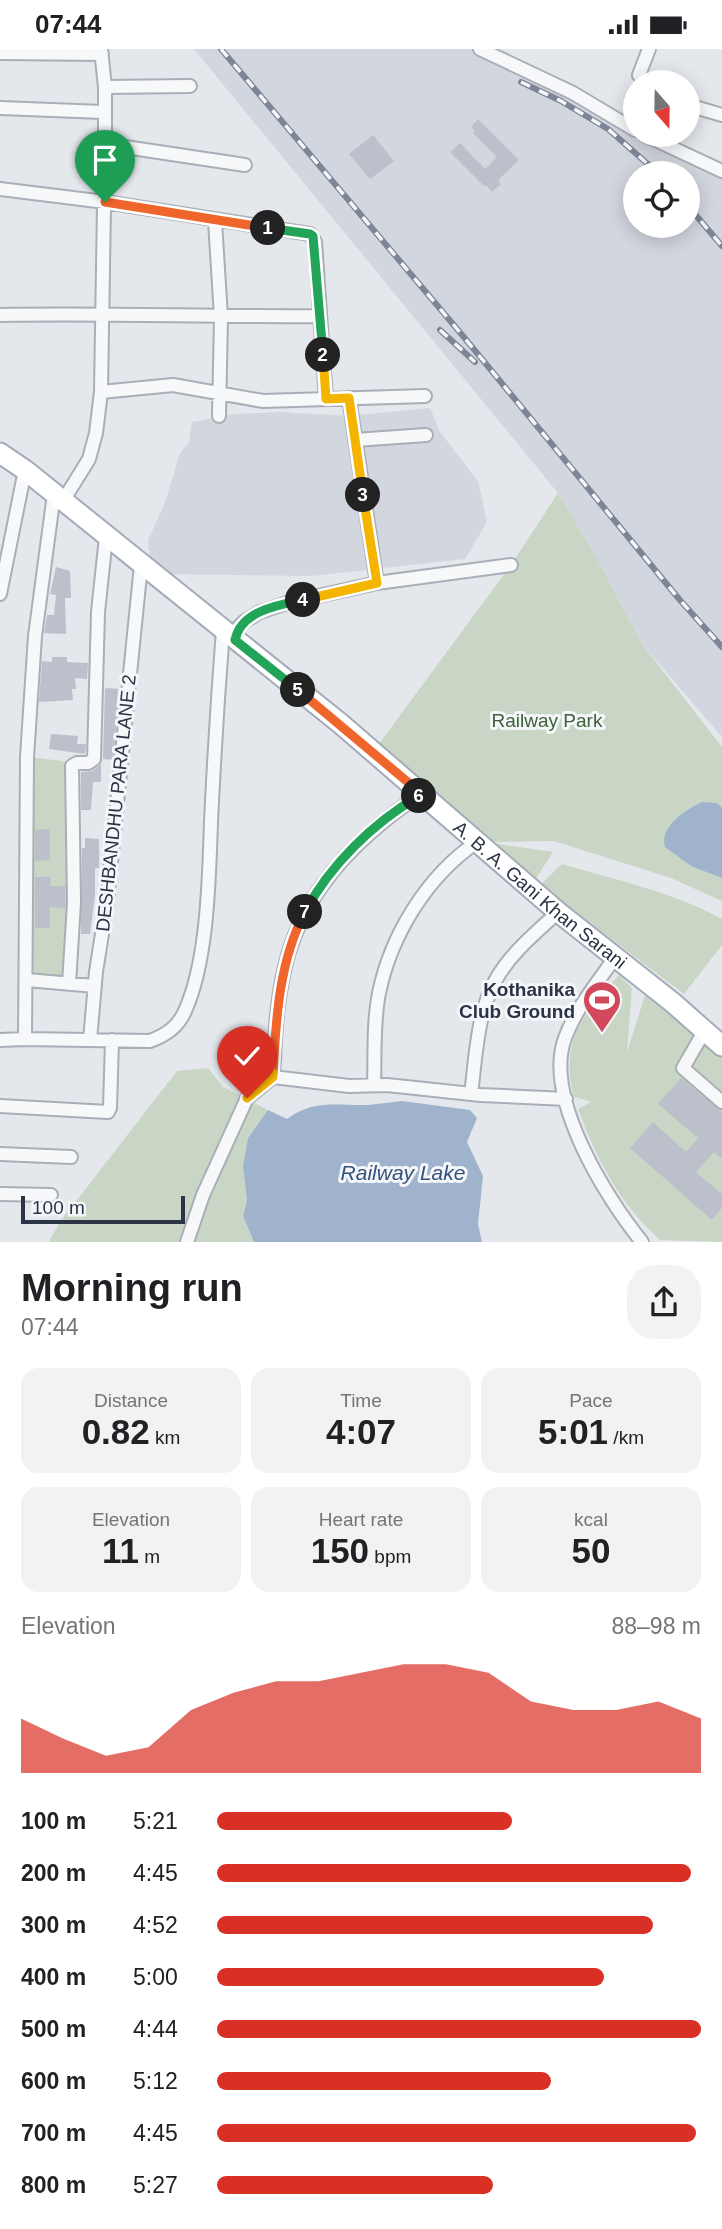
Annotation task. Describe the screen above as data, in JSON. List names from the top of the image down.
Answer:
{
  "streets": {
    "main road": ["A. B. A. Gani Khan Sarani"],
    "street": ["DESHBANDHU PARA LANE 2"]
  },
  "crossings": [
    ["DESHBANDHU PARA LANE 2", "A. B. A. Gani Khan Sarani"]
  ],
  "water": ["Railway Lake"],
  "parks": ["Railway Park"],
  "places": {
    "sports": ["Kothanika Club Ground"]
  },
  "scale_bar": "100 m",
  "north": "bottom",
  "page": {
    "status": "07:44",
    "pins": [
      "1",
      "2",
      "3",
      "4",
      "5",
      "6",
      "7"
    ],
    "scale": "100 m",
    "heading": ["Morning run", "07:44"],
    "stats": [
      ["Distance", "0.82 km"],
      ["Time", "4:07"],
      ["Pace", "5:01 /km"],
      ["Elevation", "11 m"],
      ["Heart rate", "150 bpm"],
      ["kcal", "50"]
    ],
    "chart": ["Elevation", "88–98 m"],
    "list": [
      {
        "name": "100 m",
        "note": "5:21"
      },
      {
        "name": "200 m",
        "note": "4:45"
      },
      {
        "name": "300 m",
        "note": "4:52"
      },
      {
        "name": "400 m",
        "note": "5:00"
      },
      {
        "name": "500 m",
        "note": "4:44"
      },
      {
        "name": "600 m",
        "note": "5:12"
      },
      {
        "name": "700 m",
        "note": "4:45"
      },
      {
        "name": "800 m",
        "note": "5:27"
      }
    ]
  }
}
